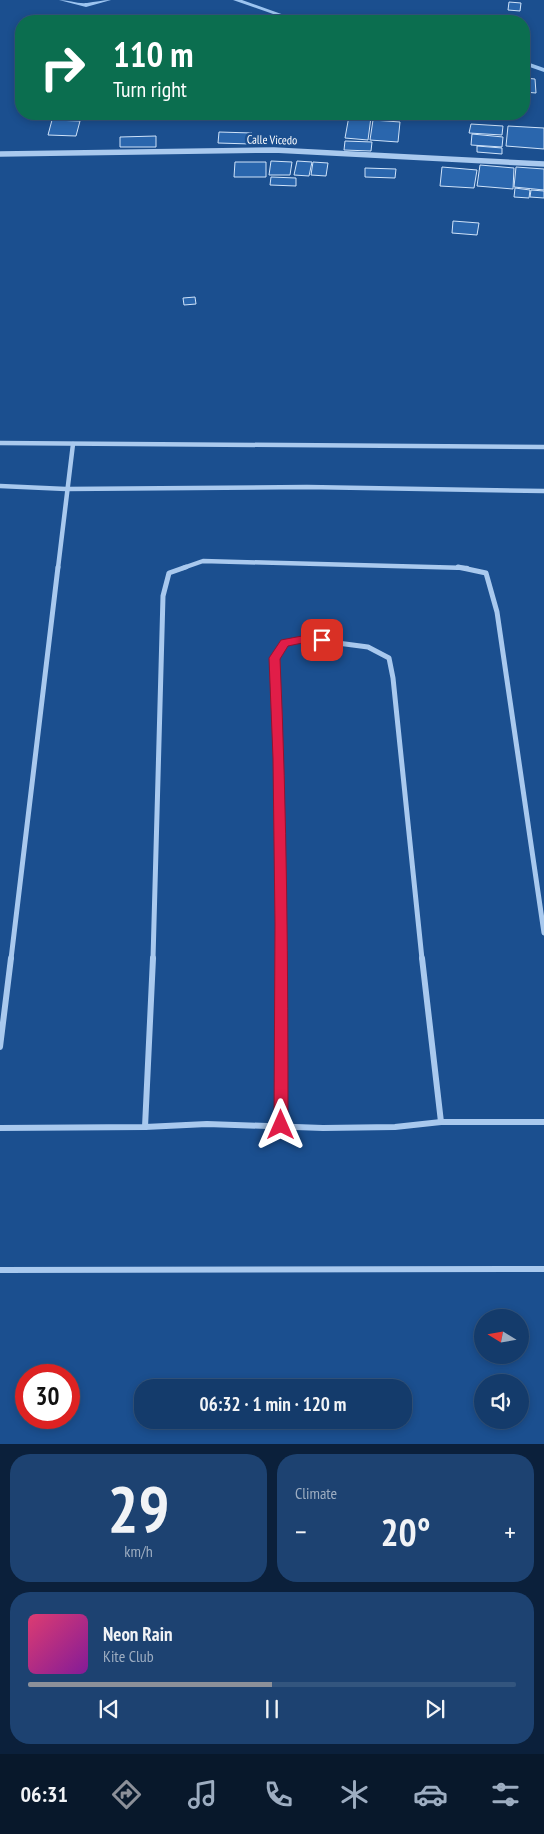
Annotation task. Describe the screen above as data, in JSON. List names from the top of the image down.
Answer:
{
  "streets": {
    "street": ["Calle Vicedo"]
  },
  "north": "left",
  "page": {
    "turn": ["110 m", "Turn right"],
    "limit": "30",
    "trip": "06:32 · 1 min · 120 m",
    "tile": [
      ["29", "km/h"],
      "Climate"
    ],
    "heat": ["−", "20°", "+"],
    "song": ["Neon Rain", "Kite Club"],
    "tabs": "06:31"
  }
}
